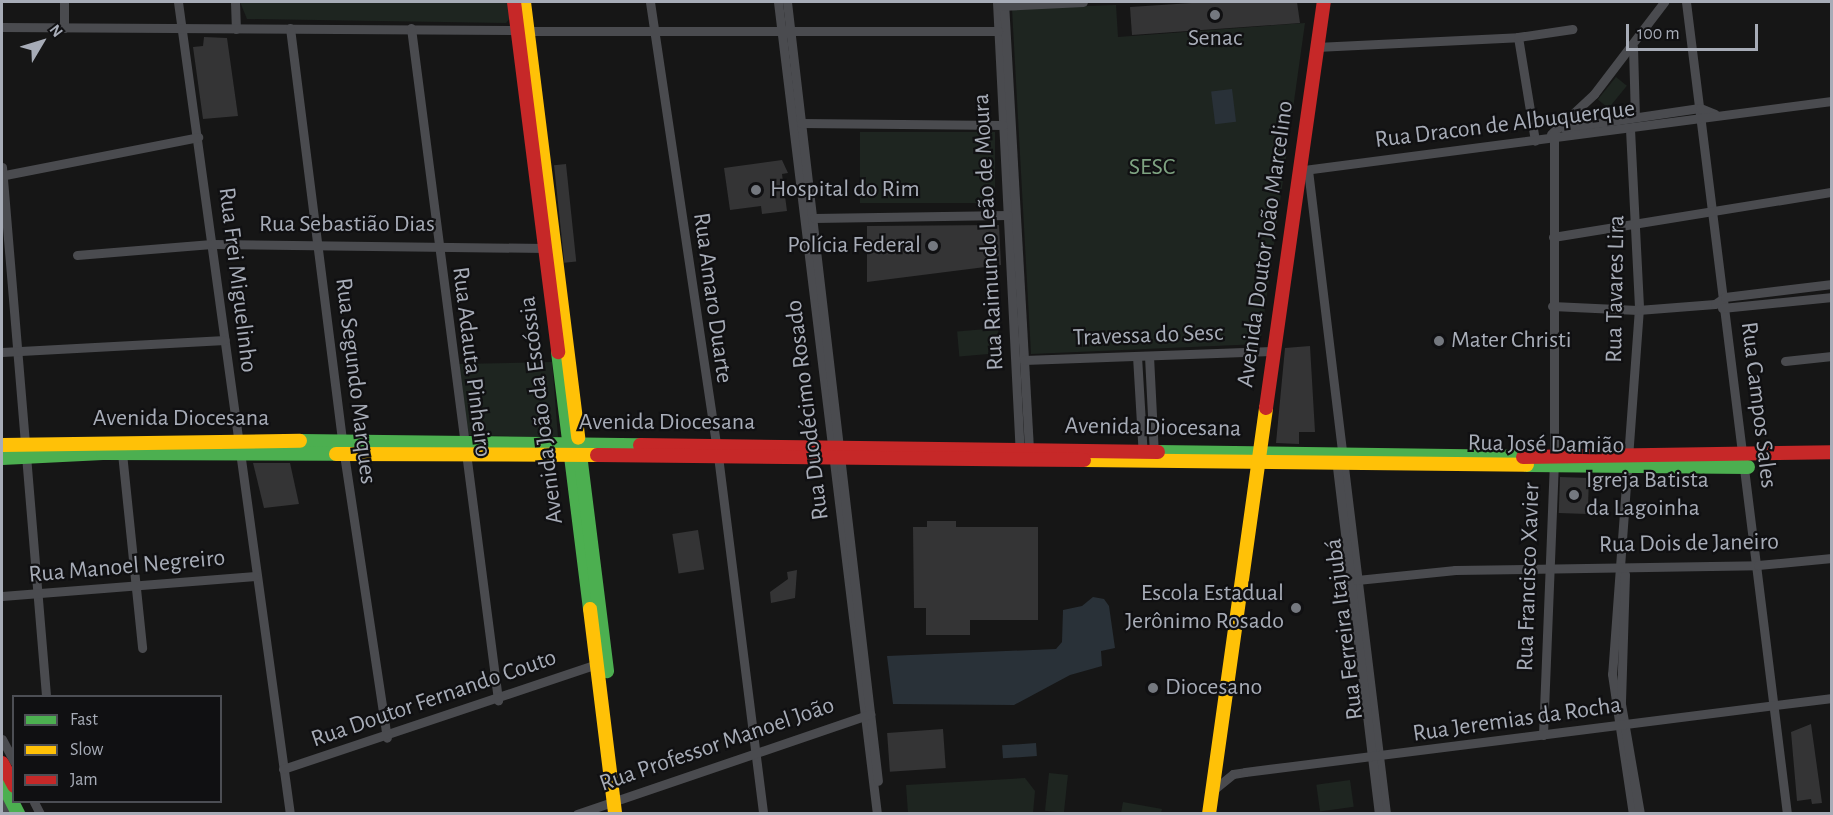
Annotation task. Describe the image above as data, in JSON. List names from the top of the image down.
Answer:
{
  "streets": {
    "street": [
      "Rua Dracon de Albuquerque",
      "Rua Sebastião Dias",
      "Rua Raimundo Leão de Moura",
      "Avenida Doutor João Marcelino",
      "Rua Frei Miguelinho",
      "Rua Tavares Lira",
      "Rua Amaro Duarte",
      "Travessa do Sesc",
      "Rua Adauta Pinheiro",
      "Rua Segundo Marques",
      "Rua Campos Sales",
      "Avenida João da Escóssia",
      "Rua Duodécimo Rosado",
      "Avenida Diocesana",
      "Rua José Damião",
      "Rua Dois de Janeiro",
      "Rua Manoel Negreiro",
      "Rua Francisco Xavier",
      "Rua Ferreira Itajubá",
      "Rua Doutor Fernando Couto",
      "Rua Jeremias da Rocha",
      "Rua Professor Manoel João"
    ]
  },
  "crossings": [
    ["Rua Dracon de Albuquerque", "Avenida Doutor João Marcelino"],
    ["Rua Dracon de Albuquerque", "Rua Tavares Lira"],
    ["Rua Dracon de Albuquerque", "Rua Campos Sales"],
    ["Rua Dracon de Albuquerque", "Rua Francisco Xavier"],
    ["Rua Dracon de Albuquerque", "Rua Ferreira Itajubá"],
    ["Rua Sebastião Dias", "Rua Frei Miguelinho"],
    ["Rua Sebastião Dias", "Rua Adauta Pinheiro"],
    ["Rua Sebastião Dias", "Rua Segundo Marques"],
    ["Rua Sebastião Dias", "Avenida João da Escóssia"],
    ["Rua Raimundo Leão de Moura", "Travessa do Sesc"],
    ["Rua Raimundo Leão de Moura", "Avenida Diocesana"],
    ["Avenida Doutor João Marcelino", "Travessa do Sesc"],
    ["Avenida Doutor João Marcelino", "Avenida Diocesana"],
    ["Avenida Doutor João Marcelino", "Rua José Damião"],
    ["Avenida Doutor João Marcelino", "Rua Ferreira Itajubá"],
    ["Avenida Doutor João Marcelino", "Rua Jeremias da Rocha"],
    ["Rua Frei Miguelinho", "Avenida Diocesana"],
    ["Rua Frei Miguelinho", "Rua Manoel Negreiro"],
    ["Rua Frei Miguelinho", "Rua Doutor Fernando Couto"],
    ["Rua Tavares Lira", "Rua José Damião"],
    ["Rua Tavares Lira", "Rua Dois de Janeiro"],
    ["Rua Tavares Lira", "Rua Jeremias da Rocha"],
    ["Rua Amaro Duarte", "Avenida Diocesana"],
    ["Rua Amaro Duarte", "Rua Professor Manoel João"],
    ["Rua Adauta Pinheiro", "Avenida Diocesana"],
    ["Rua Adauta Pinheiro", "Rua Doutor Fernando Couto"],
    ["Rua Segundo Marques", "Avenida Diocesana"],
    ["Rua Segundo Marques", "Rua Doutor Fernando Couto"],
    ["Rua Campos Sales", "Rua José Damião"],
    ["Rua Campos Sales", "Rua Dois de Janeiro"],
    ["Rua Campos Sales", "Rua Jeremias da Rocha"],
    ["Avenida João da Escóssia", "Avenida Diocesana"],
    ["Avenida João da Escóssia", "Rua Doutor Fernando Couto"],
    ["Avenida João da Escóssia", "Rua Professor Manoel João"],
    ["Rua Duodécimo Rosado", "Avenida Diocesana"],
    ["Rua Duodécimo Rosado", "Rua Professor Manoel João"],
    ["Avenida Diocesana", "Rua José Damião"],
    ["Rua José Damião", "Rua Francisco Xavier"],
    ["Rua José Damião", "Rua Ferreira Itajubá"],
    ["Rua Dois de Janeiro", "Rua Francisco Xavier"],
    ["Rua Dois de Janeiro", "Rua Ferreira Itajubá"],
    ["Rua Francisco Xavier", "Rua Jeremias da Rocha"],
    ["Rua Ferreira Itajubá", "Rua Jeremias da Rocha"]
  ],
  "parks": ["SESC"],
  "places": [
    "Senac",
    "Hospital do Rim",
    "Polícia Federal",
    "Mater Christi",
    "Igreja Batista da Lagoinha",
    "Escola Estadual Jerônimo Rosado",
    "Diocesano"
  ],
  "legend": ["Fast", "Slow", "Jam"],
  "scale_bar": "100 m",
  "north": "top right"
}
